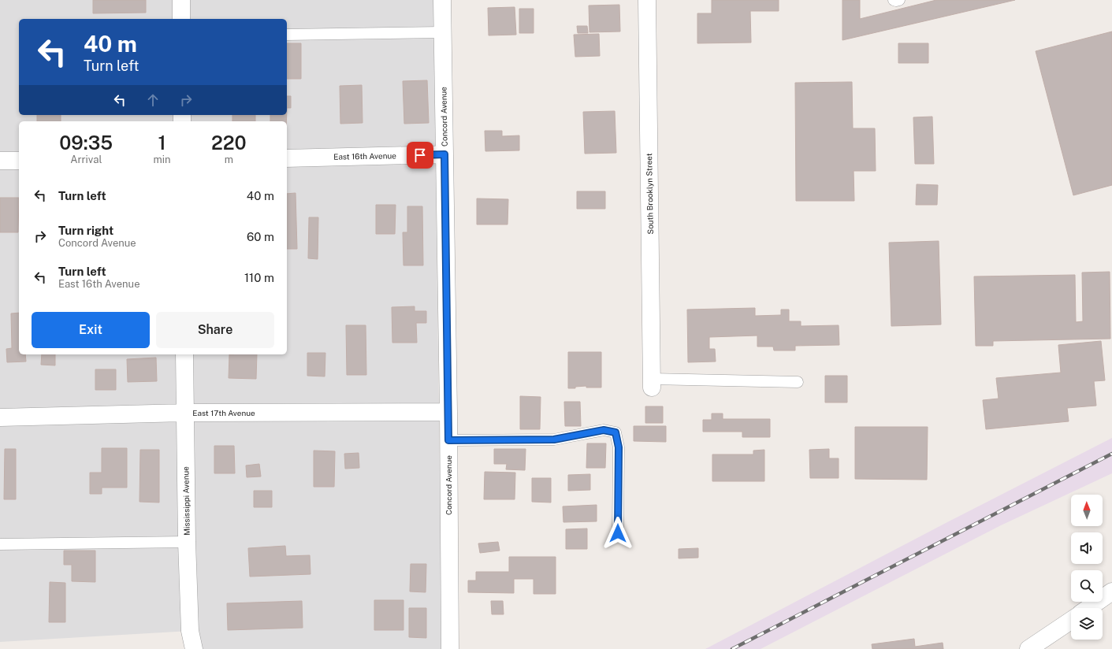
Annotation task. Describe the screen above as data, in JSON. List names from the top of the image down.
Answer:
{
  "streets": {
    "street": [
      "Concord Avenue",
      "East 16th Avenue",
      "South Brooklyn Street",
      "East 17th Avenue",
      "Mississippi Avenue"
    ]
  },
  "crossings": [
    ["Concord Avenue", "East 16th Avenue"],
    ["Concord Avenue", "East 17th Avenue"],
    ["East 17th Avenue", "Mississippi Avenue"]
  ],
  "north": "top",
  "page": {
    "turn": ["40 m", "Turn left"],
    "eta": [
      "09:35",
      "Arrival",
      "1",
      "min",
      "220",
      "m"
    ],
    "list": [
      {
        "name": "Turn left",
        "value": "40 m"
      },
      {
        "name": "Turn right",
        "note": "Concord Avenue",
        "value": "60 m"
      },
      {
        "name": "Turn left",
        "note": "East 16th Avenue",
        "value": "110 m"
      }
    ],
    "buttons": ["Exit", "Share"]
  }
}
